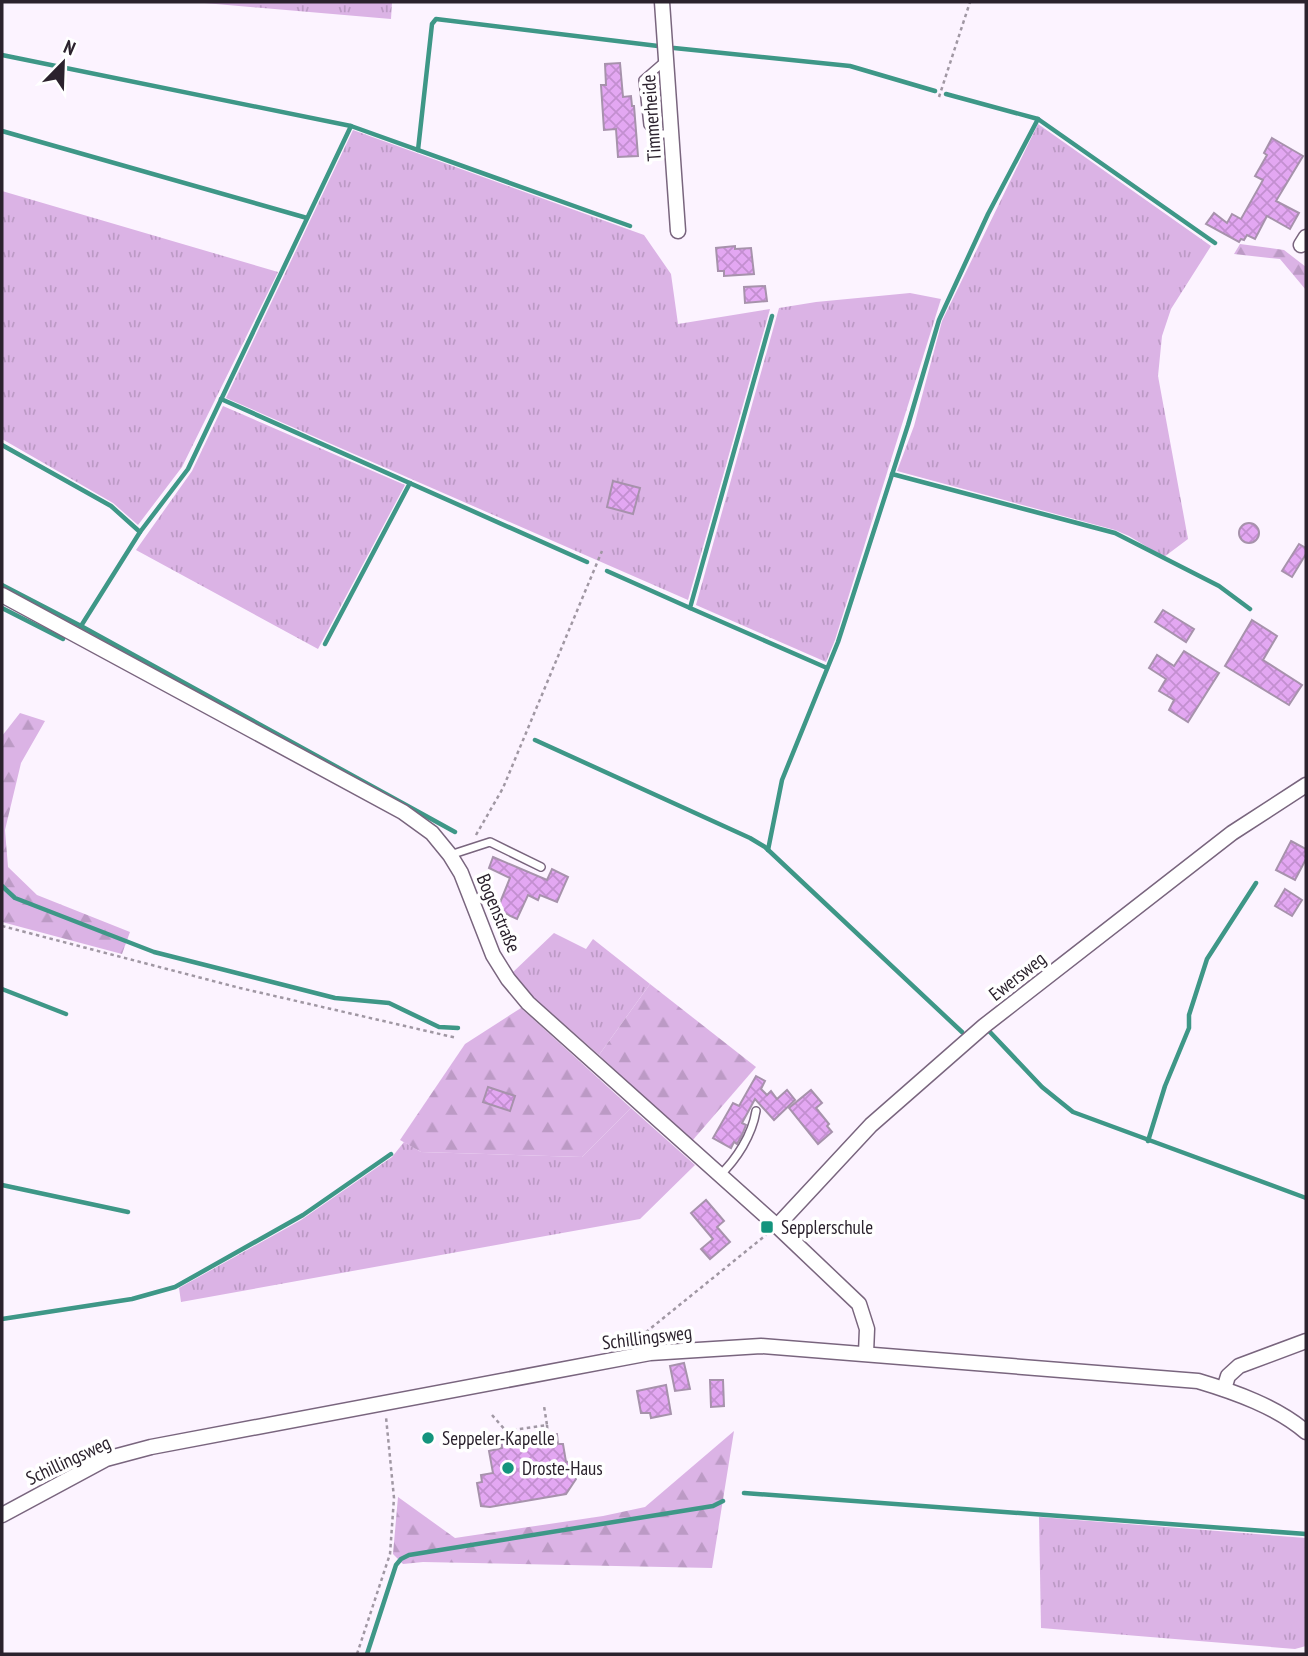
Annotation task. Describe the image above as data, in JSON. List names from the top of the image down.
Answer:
{
  "streets": {
    "street": [
      "Timmerheide",
      "Bogenstraße",
      "Ewersweg",
      "Schillingsweg"
    ]
  },
  "crossings": [
    ["Bogenstraße", "Ewersweg"],
    ["Bogenstraße", "Schillingsweg"]
  ],
  "places": {
    "transit": ["Sepplerschule"],
    "other": ["Seppeler-Kapelle", "Droste-Haus"]
  },
  "north": "top right"
}
